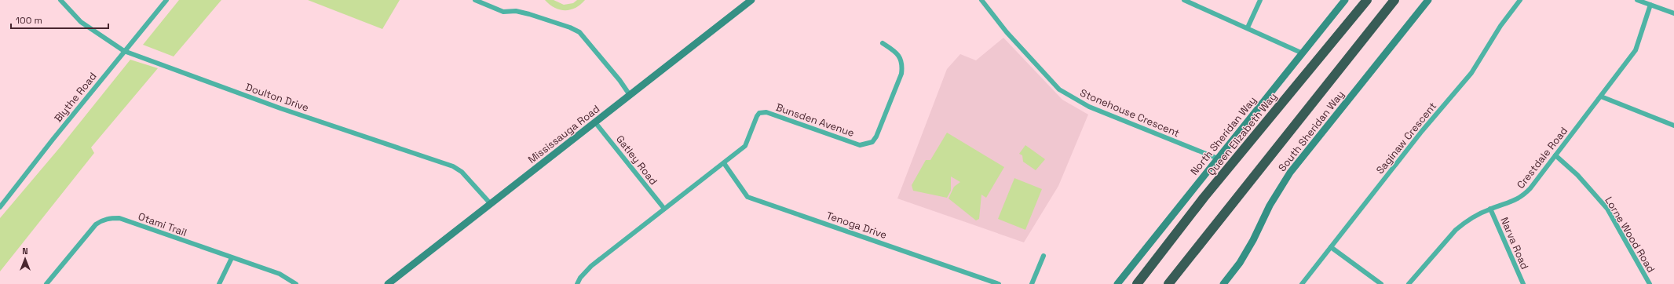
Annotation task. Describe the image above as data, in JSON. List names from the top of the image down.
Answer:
{
  "streets": {
    "highway": ["Queen Elizabeth Way"],
    "street": [
      "Blythe Road",
      "Doulton Drive",
      "Stonehouse Crescent",
      "Bunsden Avenue",
      "South Sheridan Way",
      "Mississauga Road",
      "North Sheridan Way",
      "Saginaw Crescent",
      "Crestdale Road",
      "Gatley Road",
      "Otami Trail",
      "Tenoga Drive",
      "Lorne Wood Road",
      "Narva Road"
    ]
  },
  "crossings": [
    ["Blythe Road", "Doulton Drive"],
    ["Doulton Drive", "Mississauga Road"],
    ["Stonehouse Crescent", "North Sheridan Way"],
    ["Bunsden Avenue", "Gatley Road"],
    ["Bunsden Avenue", "Tenoga Drive"],
    ["Mississauga Road", "Gatley Road"],
    ["Crestdale Road", "Lorne Wood Road"],
    ["Crestdale Road", "Narva Road"]
  ],
  "scale_bar": "100 m",
  "north": "top"
}
